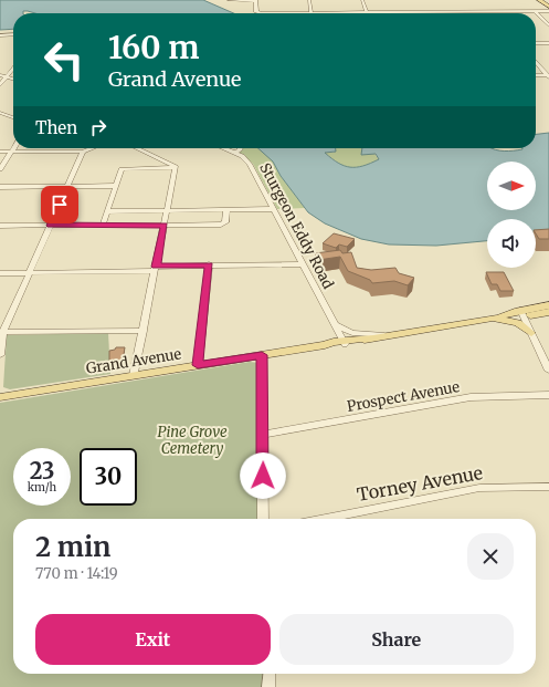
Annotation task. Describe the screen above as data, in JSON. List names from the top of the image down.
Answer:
{
  "streets": {
    "main road": ["Grand Avenue"],
    "street": ["Sturgeon Eddy Road", "Prospect Avenue", "Torney Avenue"]
  },
  "crossings": [
    ["Sturgeon Eddy Road", "Grand Avenue"]
  ],
  "parks": ["Pine Grove Cemetery"],
  "north": "right",
  "page": {
    "turn": ["160 m", "Grand Avenue"],
    "then": "Then",
    "speed": "23 km/h",
    "limit": "30",
    "heading": ["2 min", "770 m · 14:19"],
    "buttons": ["Exit", "Share"]
  }
}
